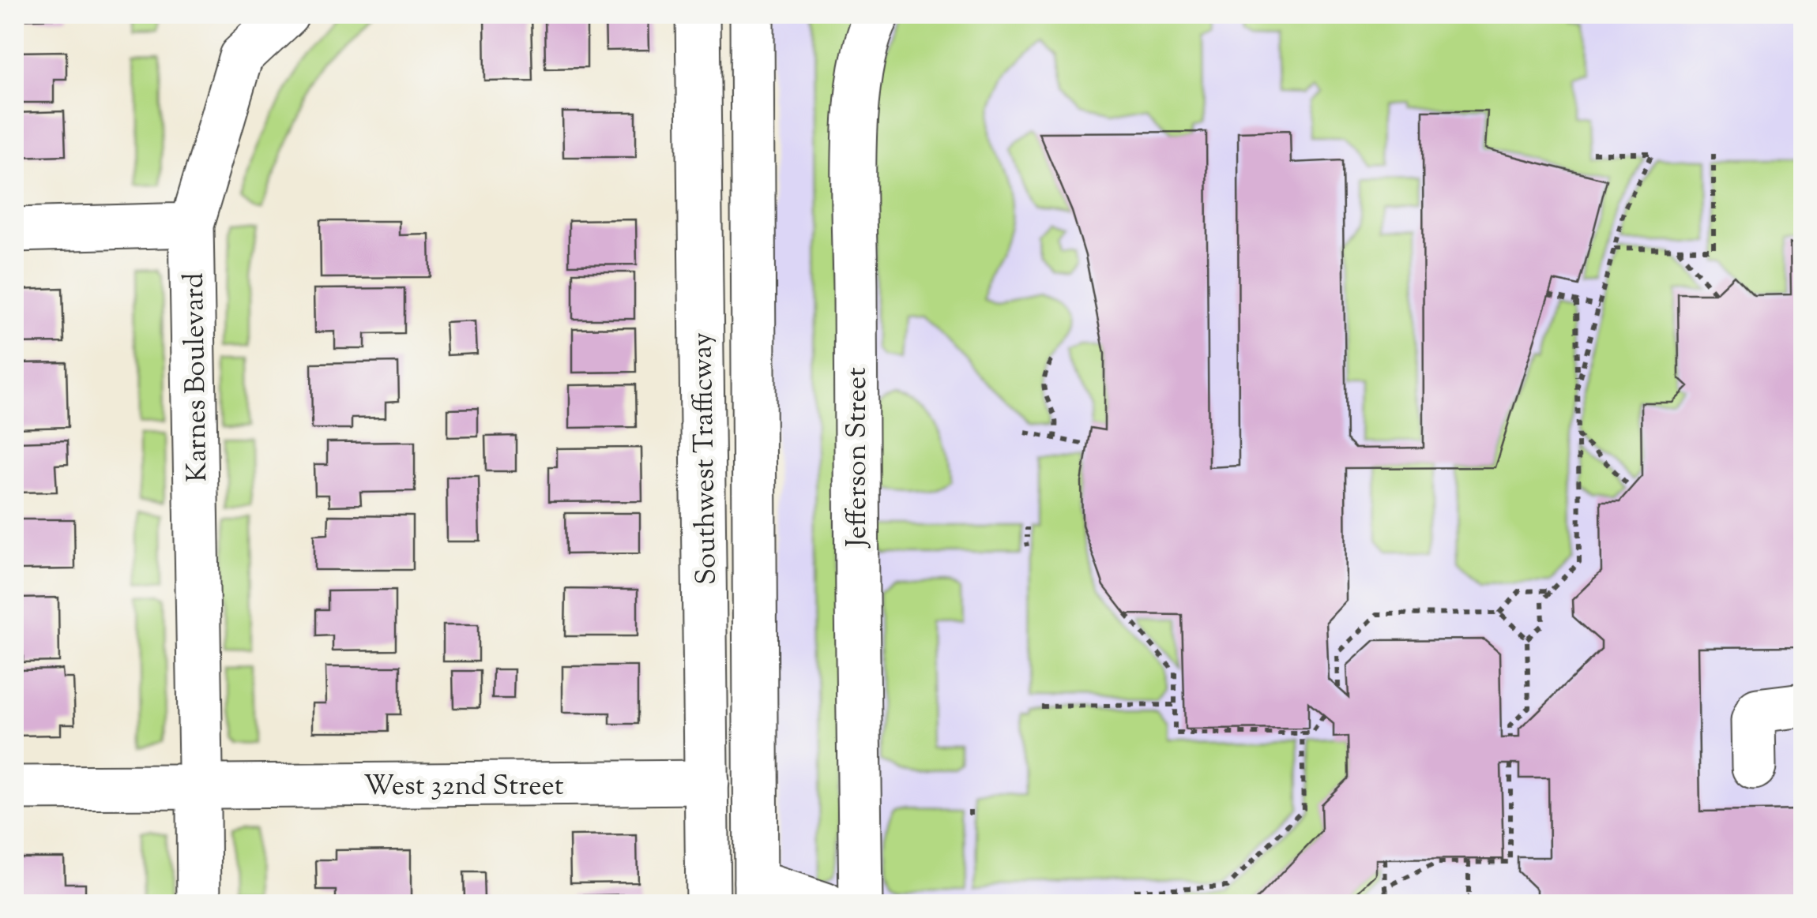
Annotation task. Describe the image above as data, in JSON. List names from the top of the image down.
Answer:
{
  "streets": {
    "main road": [
      "Karnes Boulevard",
      "Jefferson Street",
      "Southwest Trafficway",
      "West 32nd Street"
    ]
  },
  "crossings": [
    ["Karnes Boulevard", "West 32nd Street"],
    ["Southwest Trafficway", "West 32nd Street"]
  ]
}
